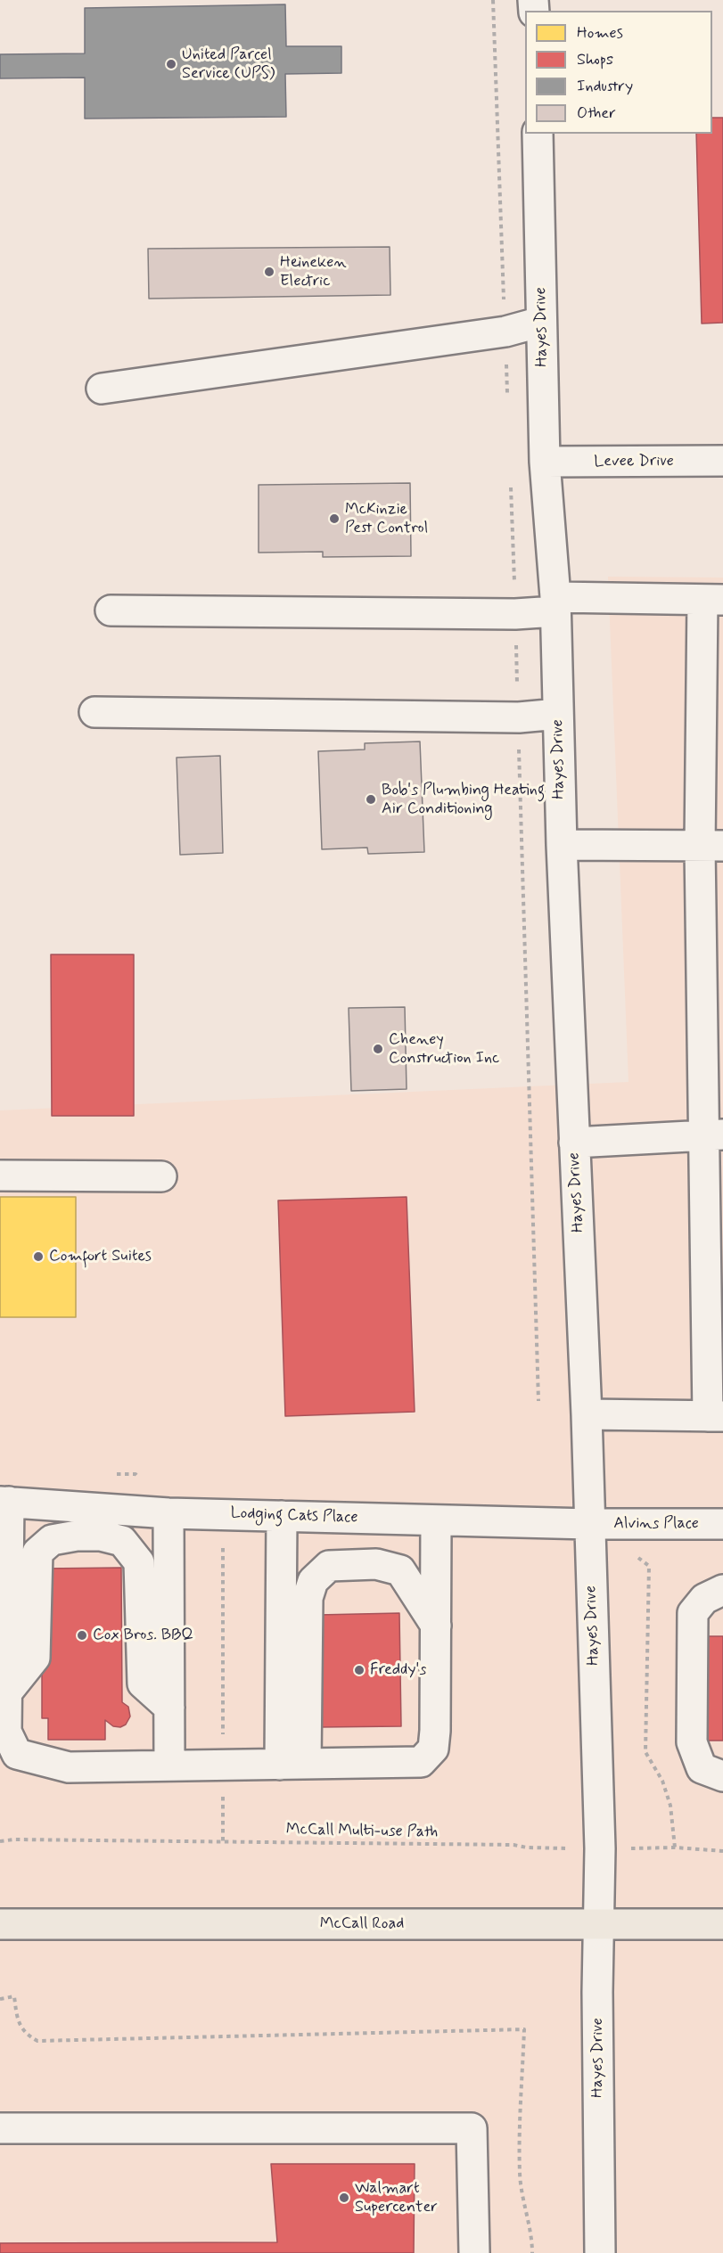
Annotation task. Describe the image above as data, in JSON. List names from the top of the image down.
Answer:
{
  "streets": {
    "main road": ["McCall Road"],
    "street": [
      "Hayes Drive",
      "Levee Drive",
      "Lodging Cats Place",
      "Alvins Place"
    ],
    "path": ["McCall Multi-use Path"]
  },
  "crossings": [
    ["Hayes Drive", "Levee Drive"],
    ["Hayes Drive", "Lodging Cats Place"],
    ["Hayes Drive", "Alvins Place"],
    ["Hayes Drive", "McCall Multi-use Path"],
    ["Hayes Drive", "McCall Road"],
    ["Lodging Cats Place", "Alvins Place"]
  ],
  "places": [
    "United Parcel Service (UPS)",
    "Heineken Electric",
    "McKinzie Pest Control",
    "Bob's Plumbing Heating Air Conditioning",
    "Cheney Construction Inc",
    "Comfort Suites",
    "Cox Bros. BBQ",
    "Freddy's",
    "Walmart Supercenter"
  ],
  "legend": [
    "Homes",
    "Shops",
    "Industry",
    "Other"
  ]
}
